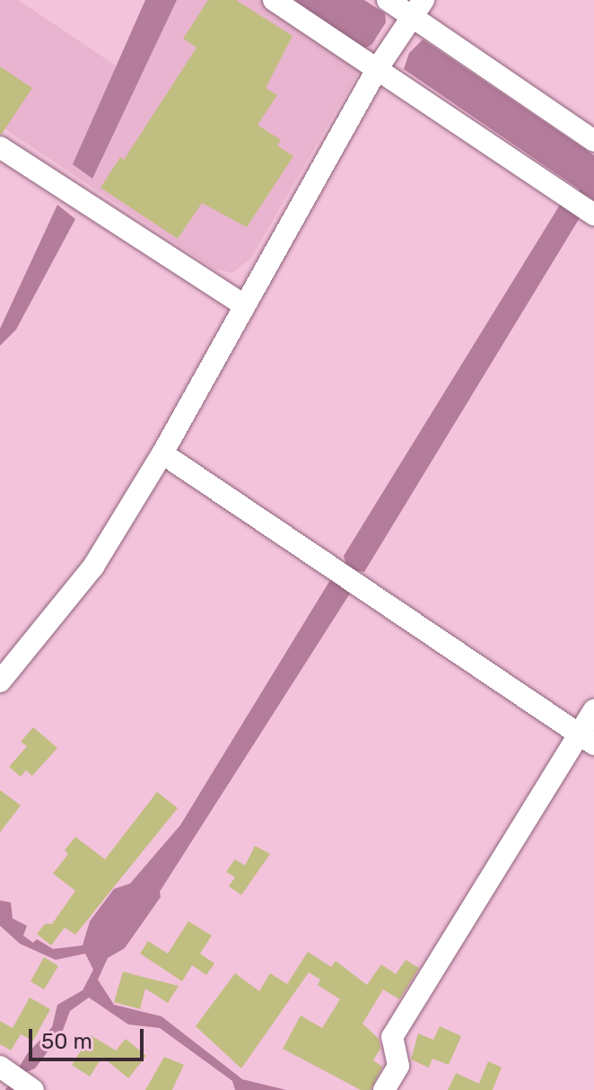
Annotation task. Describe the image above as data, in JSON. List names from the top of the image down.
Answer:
{
  "scale_bar": "50 m"
}
